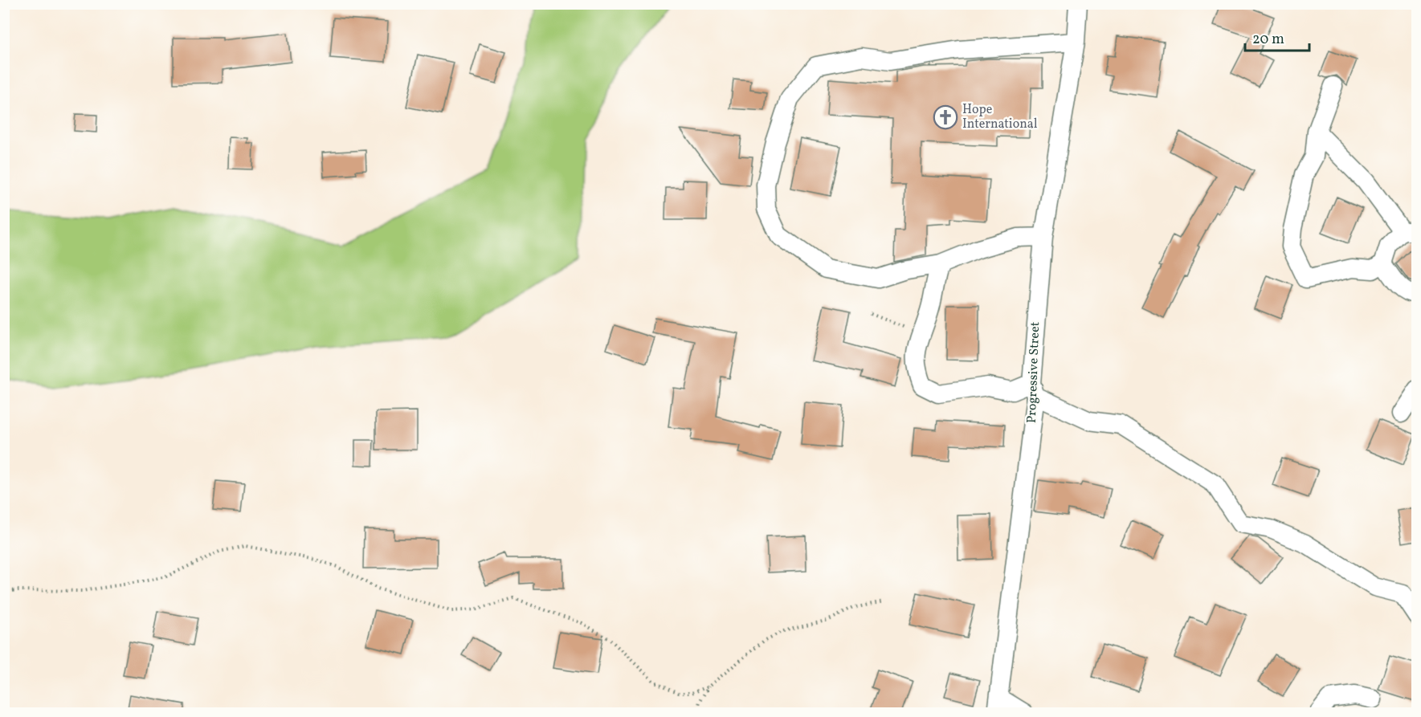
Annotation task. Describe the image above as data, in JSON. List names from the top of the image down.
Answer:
{
  "streets": {
    "street": ["Progressive Street"]
  },
  "places": {
    "church": ["Hope International"]
  },
  "scale_bar": "20 m"
}
